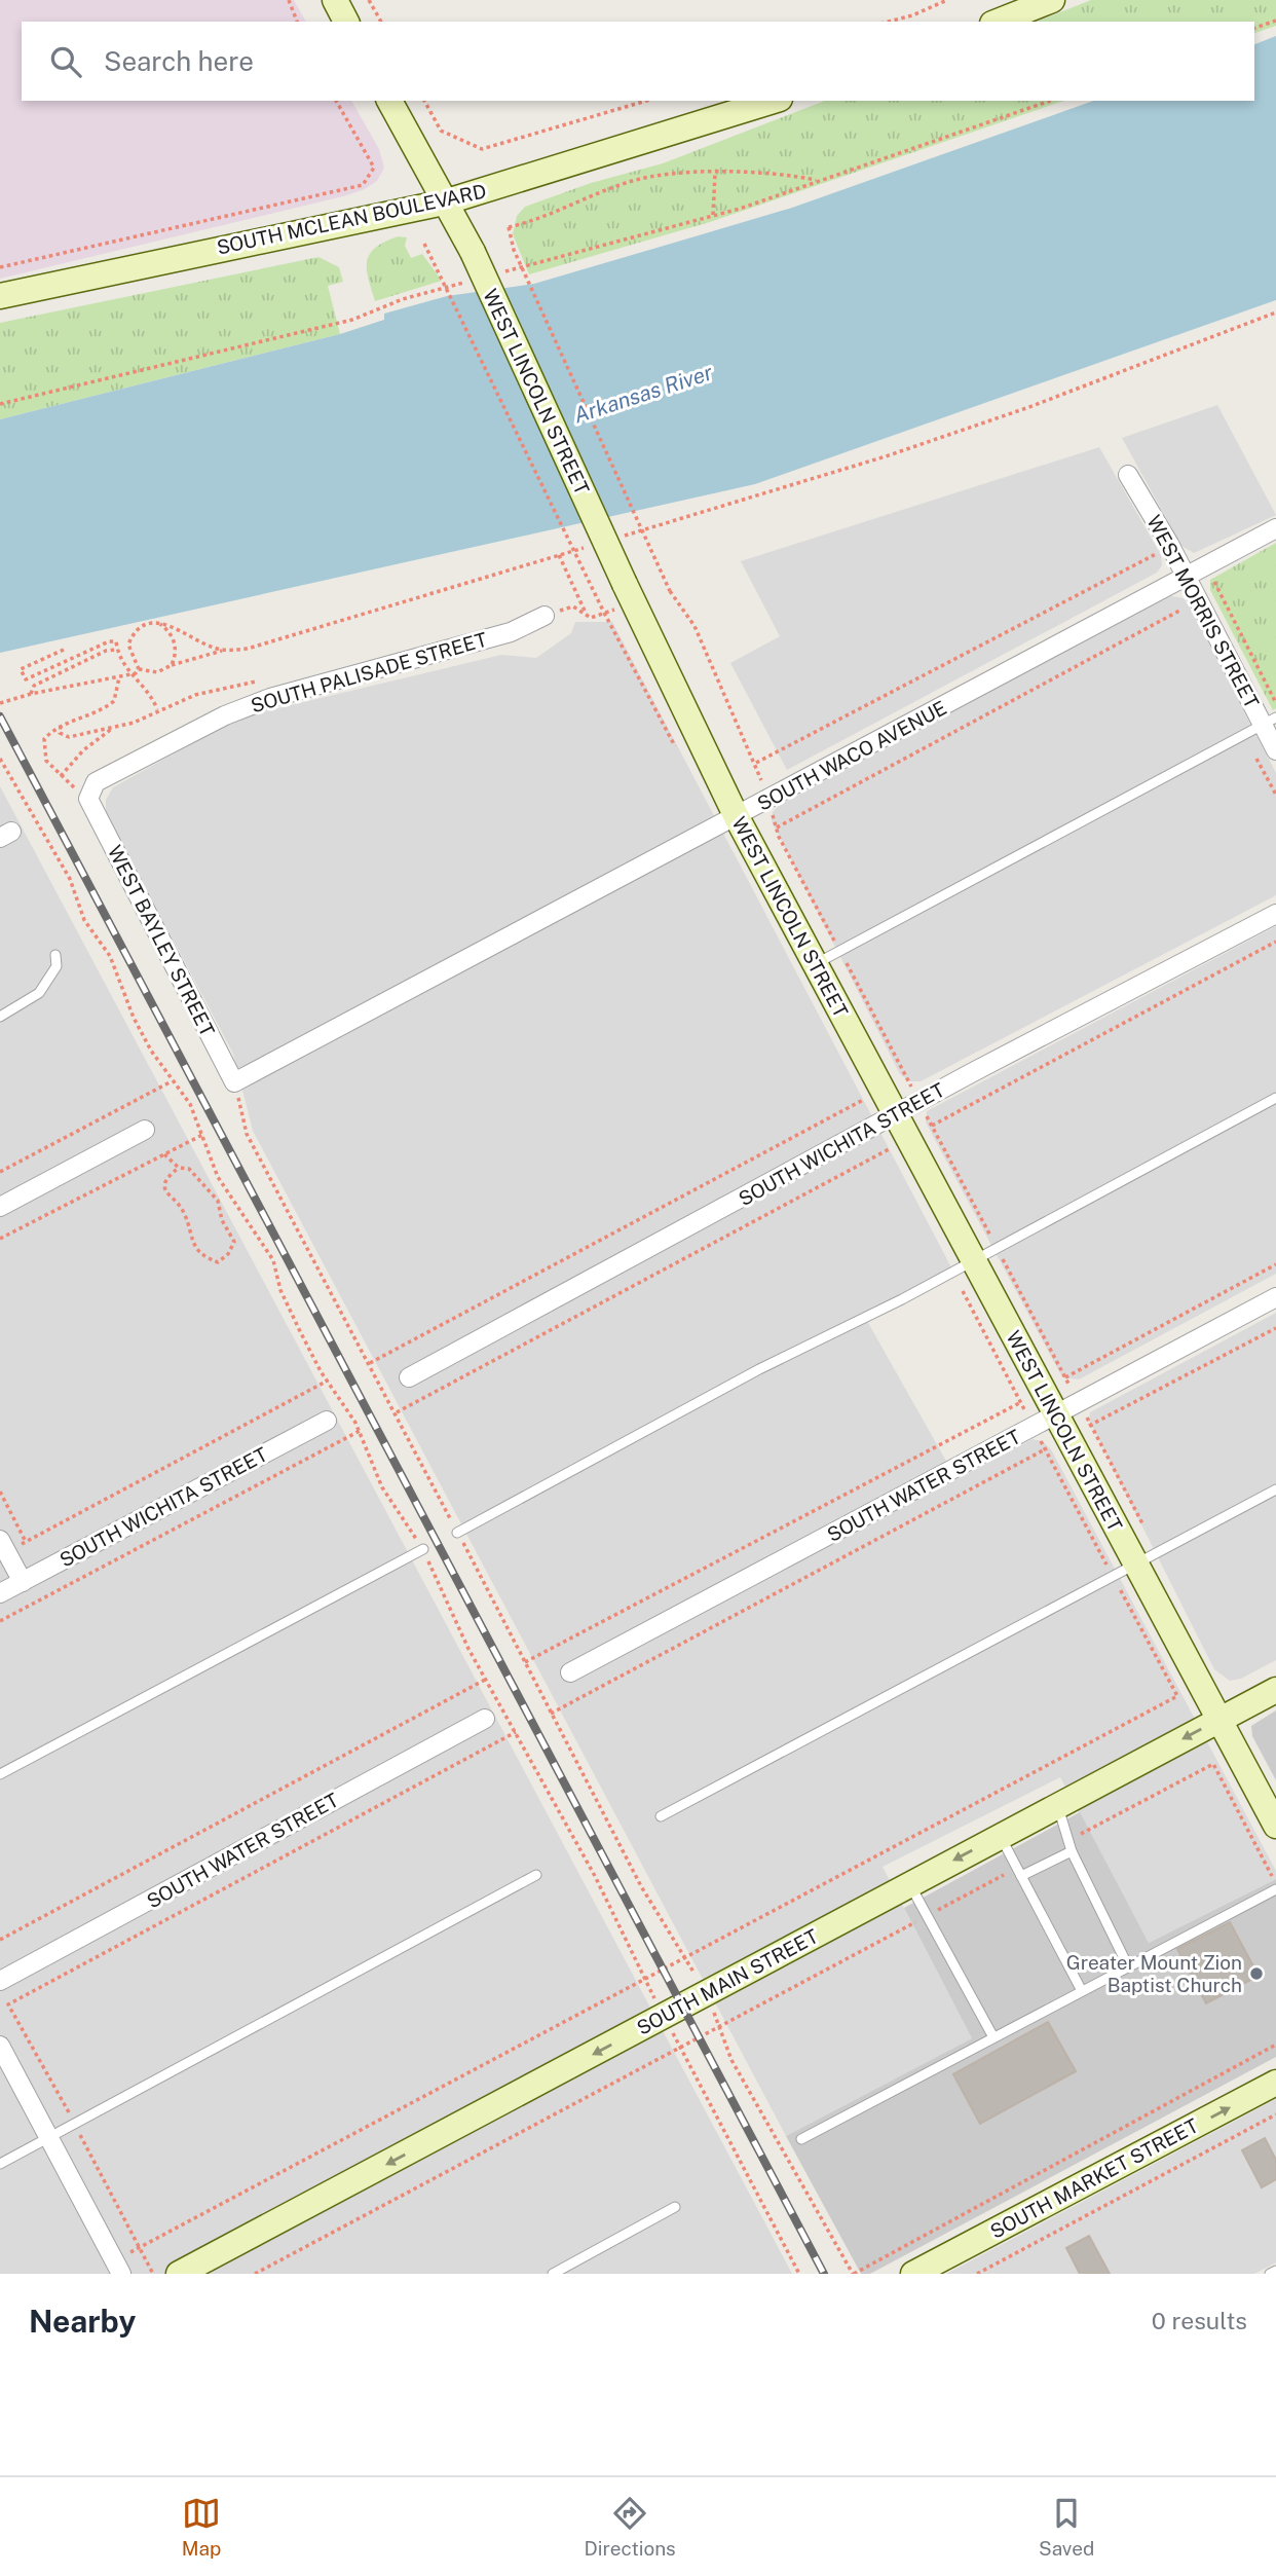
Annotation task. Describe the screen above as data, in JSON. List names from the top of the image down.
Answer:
{
  "streets": {
    "street": [
      "SOUTH MCLEAN BOULEVARD",
      "WEST LINCOLN STREET",
      "WEST MORRIS STREET",
      "SOUTH PALISADE STREET",
      "SOUTH WACO AVENUE",
      "WEST BAYLEY STREET",
      "SOUTH WICHITA STREET",
      "SOUTH WATER STREET",
      "SOUTH MAIN STREET",
      "SOUTH MARKET STREET"
    ]
  },
  "crossings": [
    ["SOUTH MCLEAN BOULEVARD", "WEST LINCOLN STREET"],
    ["WEST LINCOLN STREET", "SOUTH WACO AVENUE"],
    ["WEST LINCOLN STREET", "SOUTH WICHITA STREET"],
    ["WEST LINCOLN STREET", "SOUTH WATER STREET"],
    ["WEST LINCOLN STREET", "SOUTH MAIN STREET"],
    ["WEST MORRIS STREET", "SOUTH WACO AVENUE"],
    ["SOUTH PALISADE STREET", "WEST BAYLEY STREET"],
    ["SOUTH WACO AVENUE", "WEST BAYLEY STREET"]
  ],
  "one_way": ["SOUTH MAIN STREET", "SOUTH MARKET STREET"],
  "water": ["Arkansas River"],
  "places": ["Greater Mount Zion Baptist Church"],
  "page": {
    "search": "Search here",
    "heading": ["Nearby", "0 results"],
    "nav": ["Map", "Directions", "Saved"]
  }
}
